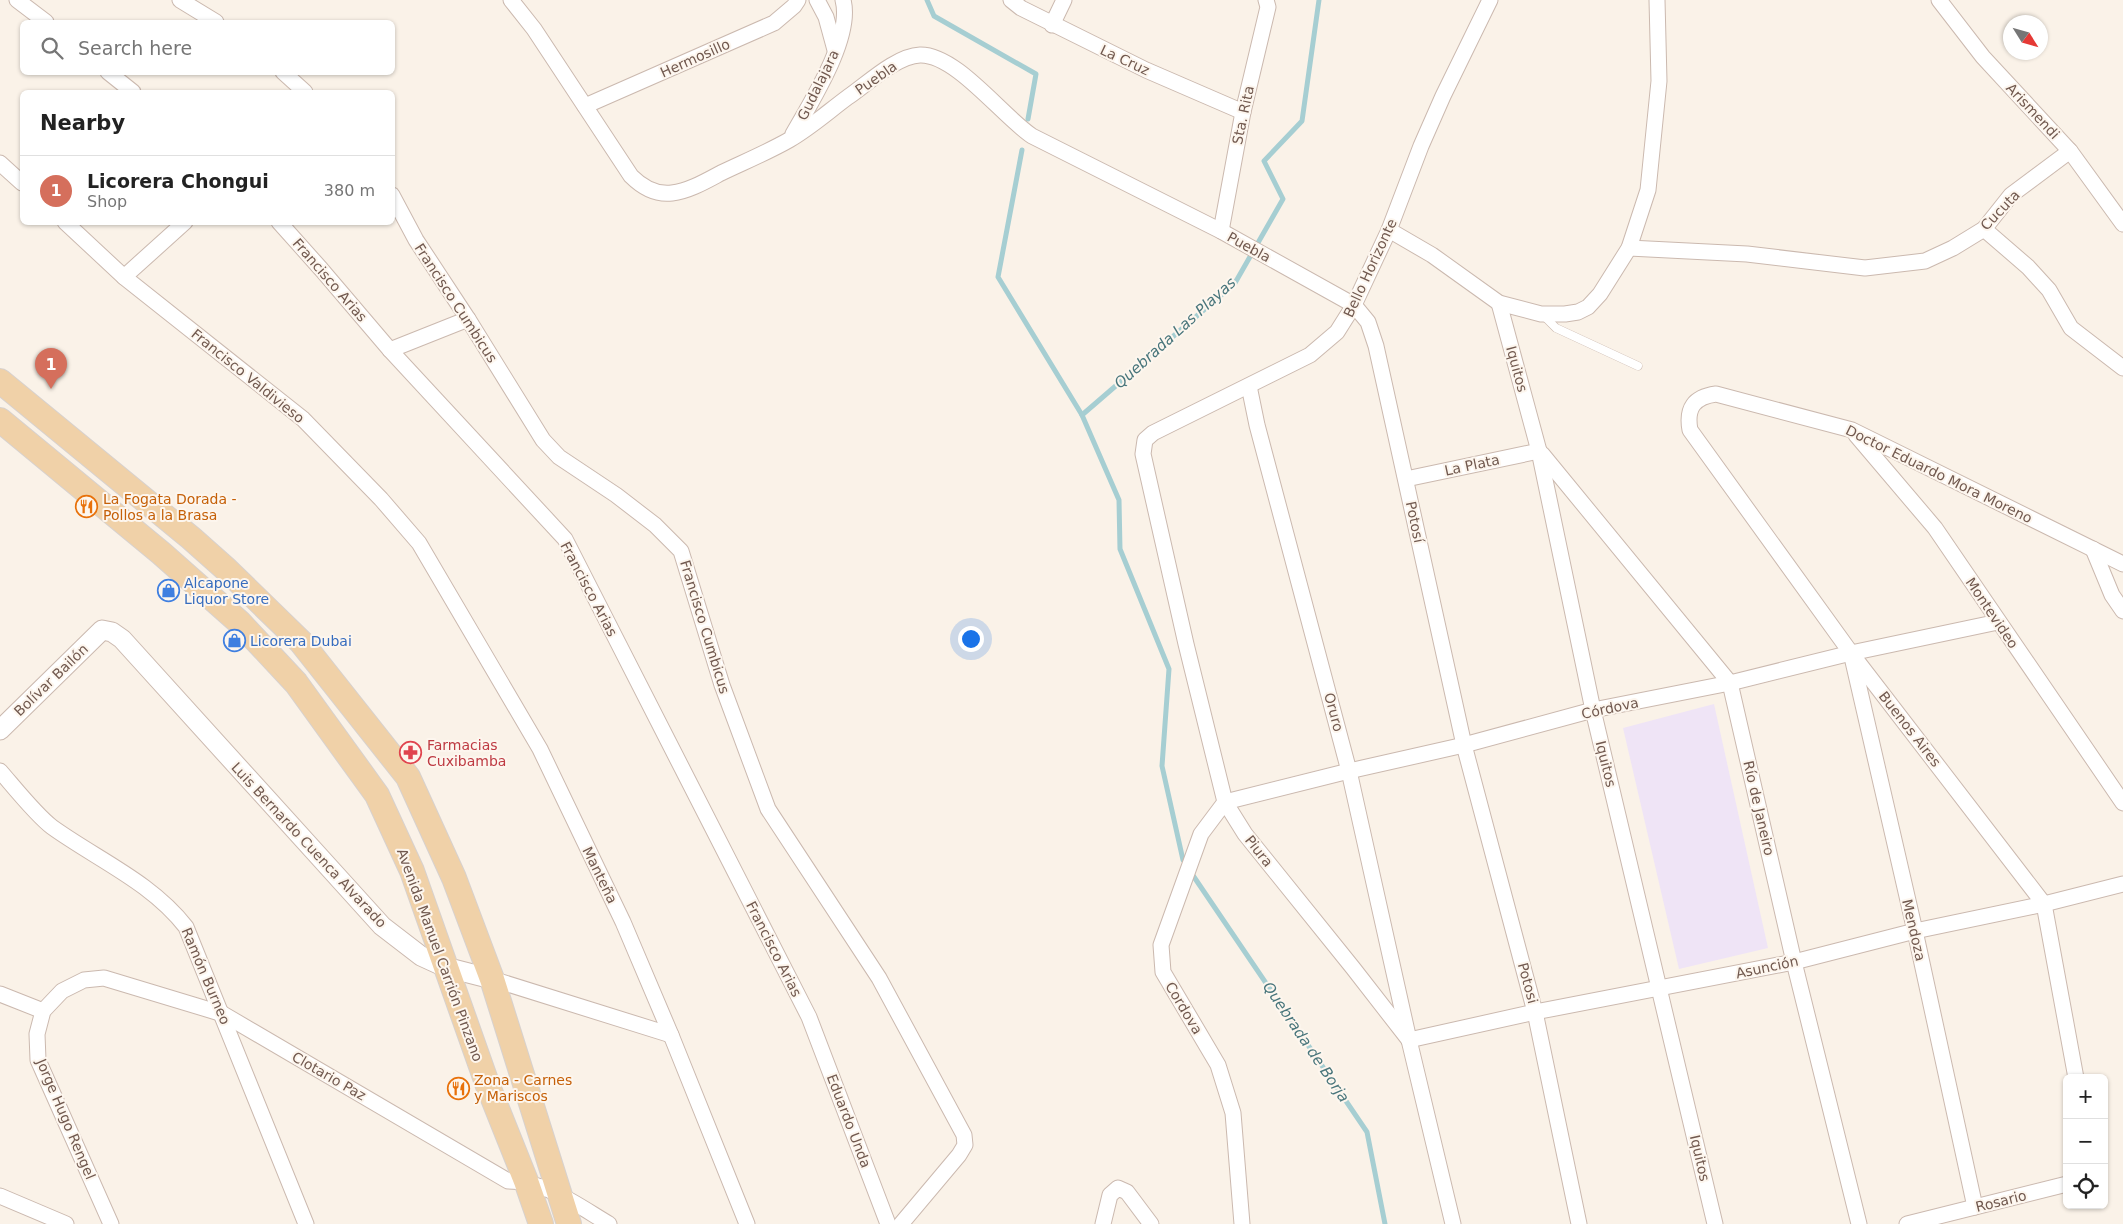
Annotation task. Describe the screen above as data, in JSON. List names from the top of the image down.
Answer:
{
  "streets": {
    "main road": ["Avenida Manuel Carrión Pinzano"],
    "street": [
      "Hermosillo",
      "La Cruz",
      "Puebla",
      "Gudalajara",
      "Arismendi",
      "Sta. Rita",
      "Cucuta",
      "Bello Horizonte",
      "Francisco Arias",
      "Francisco Cumbicus",
      "Iquitos",
      "Francisco Valdivieso",
      "La Plata",
      "Doctor Eduardo Mora Moreno",
      "Potosí",
      "Montevideo",
      "Bolívar Bailón",
      "Córdova",
      "Oruro",
      "Buenos Aires",
      "Río de Janeiro",
      "Luis Bernardo Cuenca Alvarado",
      "Piura",
      "Manteña",
      "Mendoza",
      "Asunción",
      "Ramón Burneo",
      "Potosi",
      "Cordova",
      "Clotario Paz",
      "Jorge Hugo Rengel",
      "Eduardo Unda",
      "Rosario"
    ]
  },
  "crossings": [
    ["Hermosillo", "Puebla"],
    ["La Cruz", "Sta. Rita"],
    ["Puebla", "Gudalajara"],
    ["Puebla", "Sta. Rita"],
    ["Puebla", "Bello Horizonte"],
    ["Puebla", "Potosí"],
    ["Arismendi", "Cucuta"],
    ["Bello Horizonte", "Potosí"],
    ["Bello Horizonte", "Oruro"],
    ["Bello Horizonte", "Piura"],
    ["Francisco Arias", "Eduardo Unda"],
    ["Iquitos", "La Plata"],
    ["Iquitos", "Córdova"],
    ["Iquitos", "Río de Janeiro"],
    ["Iquitos", "Asunción"],
    ["Francisco Valdivieso", "Manteña"],
    ["La Plata", "Potosí"],
    ["La Plata", "Río de Janeiro"],
    ["Doctor Eduardo Mora Moreno", "Montevideo"],
    ["Doctor Eduardo Mora Moreno", "Buenos Aires"],
    ["Potosí", "Córdova"],
    ["Potosí", "Potosi"],
    ["Montevideo", "Córdova"],
    ["Bolívar Bailón", "Luis Bernardo Cuenca Alvarado"],
    ["Córdova", "Oruro"],
    ["Córdova", "Buenos Aires"],
    ["Córdova", "Río de Janeiro"],
    ["Córdova", "Piura"],
    ["Córdova", "Mendoza"],
    ["Córdova", "Potosi"],
    ["Córdova", "Cordova"],
    ["Oruro", "Piura"],
    ["Oruro", "Asunción"],
    ["Buenos Aires", "Mendoza"],
    ["Buenos Aires", "Asunción"],
    ["Río de Janeiro", "Asunción"],
    ["Luis Bernardo Cuenca Alvarado", "Manteña"],
    ["Luis Bernardo Cuenca Alvarado", "Avenida Manuel Carrión Pinzano"],
    ["Piura", "Asunción"],
    ["Piura", "Cordova"],
    ["Mendoza", "Asunción"],
    ["Mendoza", "Rosario"],
    ["Avenida Manuel Carrión Pinzano", "Clotario Paz"],
    ["Asunción", "Potosi"],
    ["Ramón Burneo", "Clotario Paz"],
    ["Clotario Paz", "Jorge Hugo Rengel"]
  ],
  "water": ["Quebrada Las Playas", "Quebrada de Borja"],
  "places": {
    "restaurant": ["La Fogata Dorada - Pollos a la Brasa", "Zona - Carnes y Mariscos"],
    "shop": ["Alcapone Liquor Store", "Licorera Dubai"],
    "pharmacy": ["Farmacias Cuxibamba"]
  },
  "north": "bottom right",
  "page": {
    "search": "Search here",
    "heading": "Nearby",
    "list": [
      {
        "mark": "1",
        "name": "Licorera Chongui",
        "note": "Shop",
        "value": "380 m"
      }
    ],
    "pins": "1",
    "map_buttons": ["+", "−"]
  }
}
